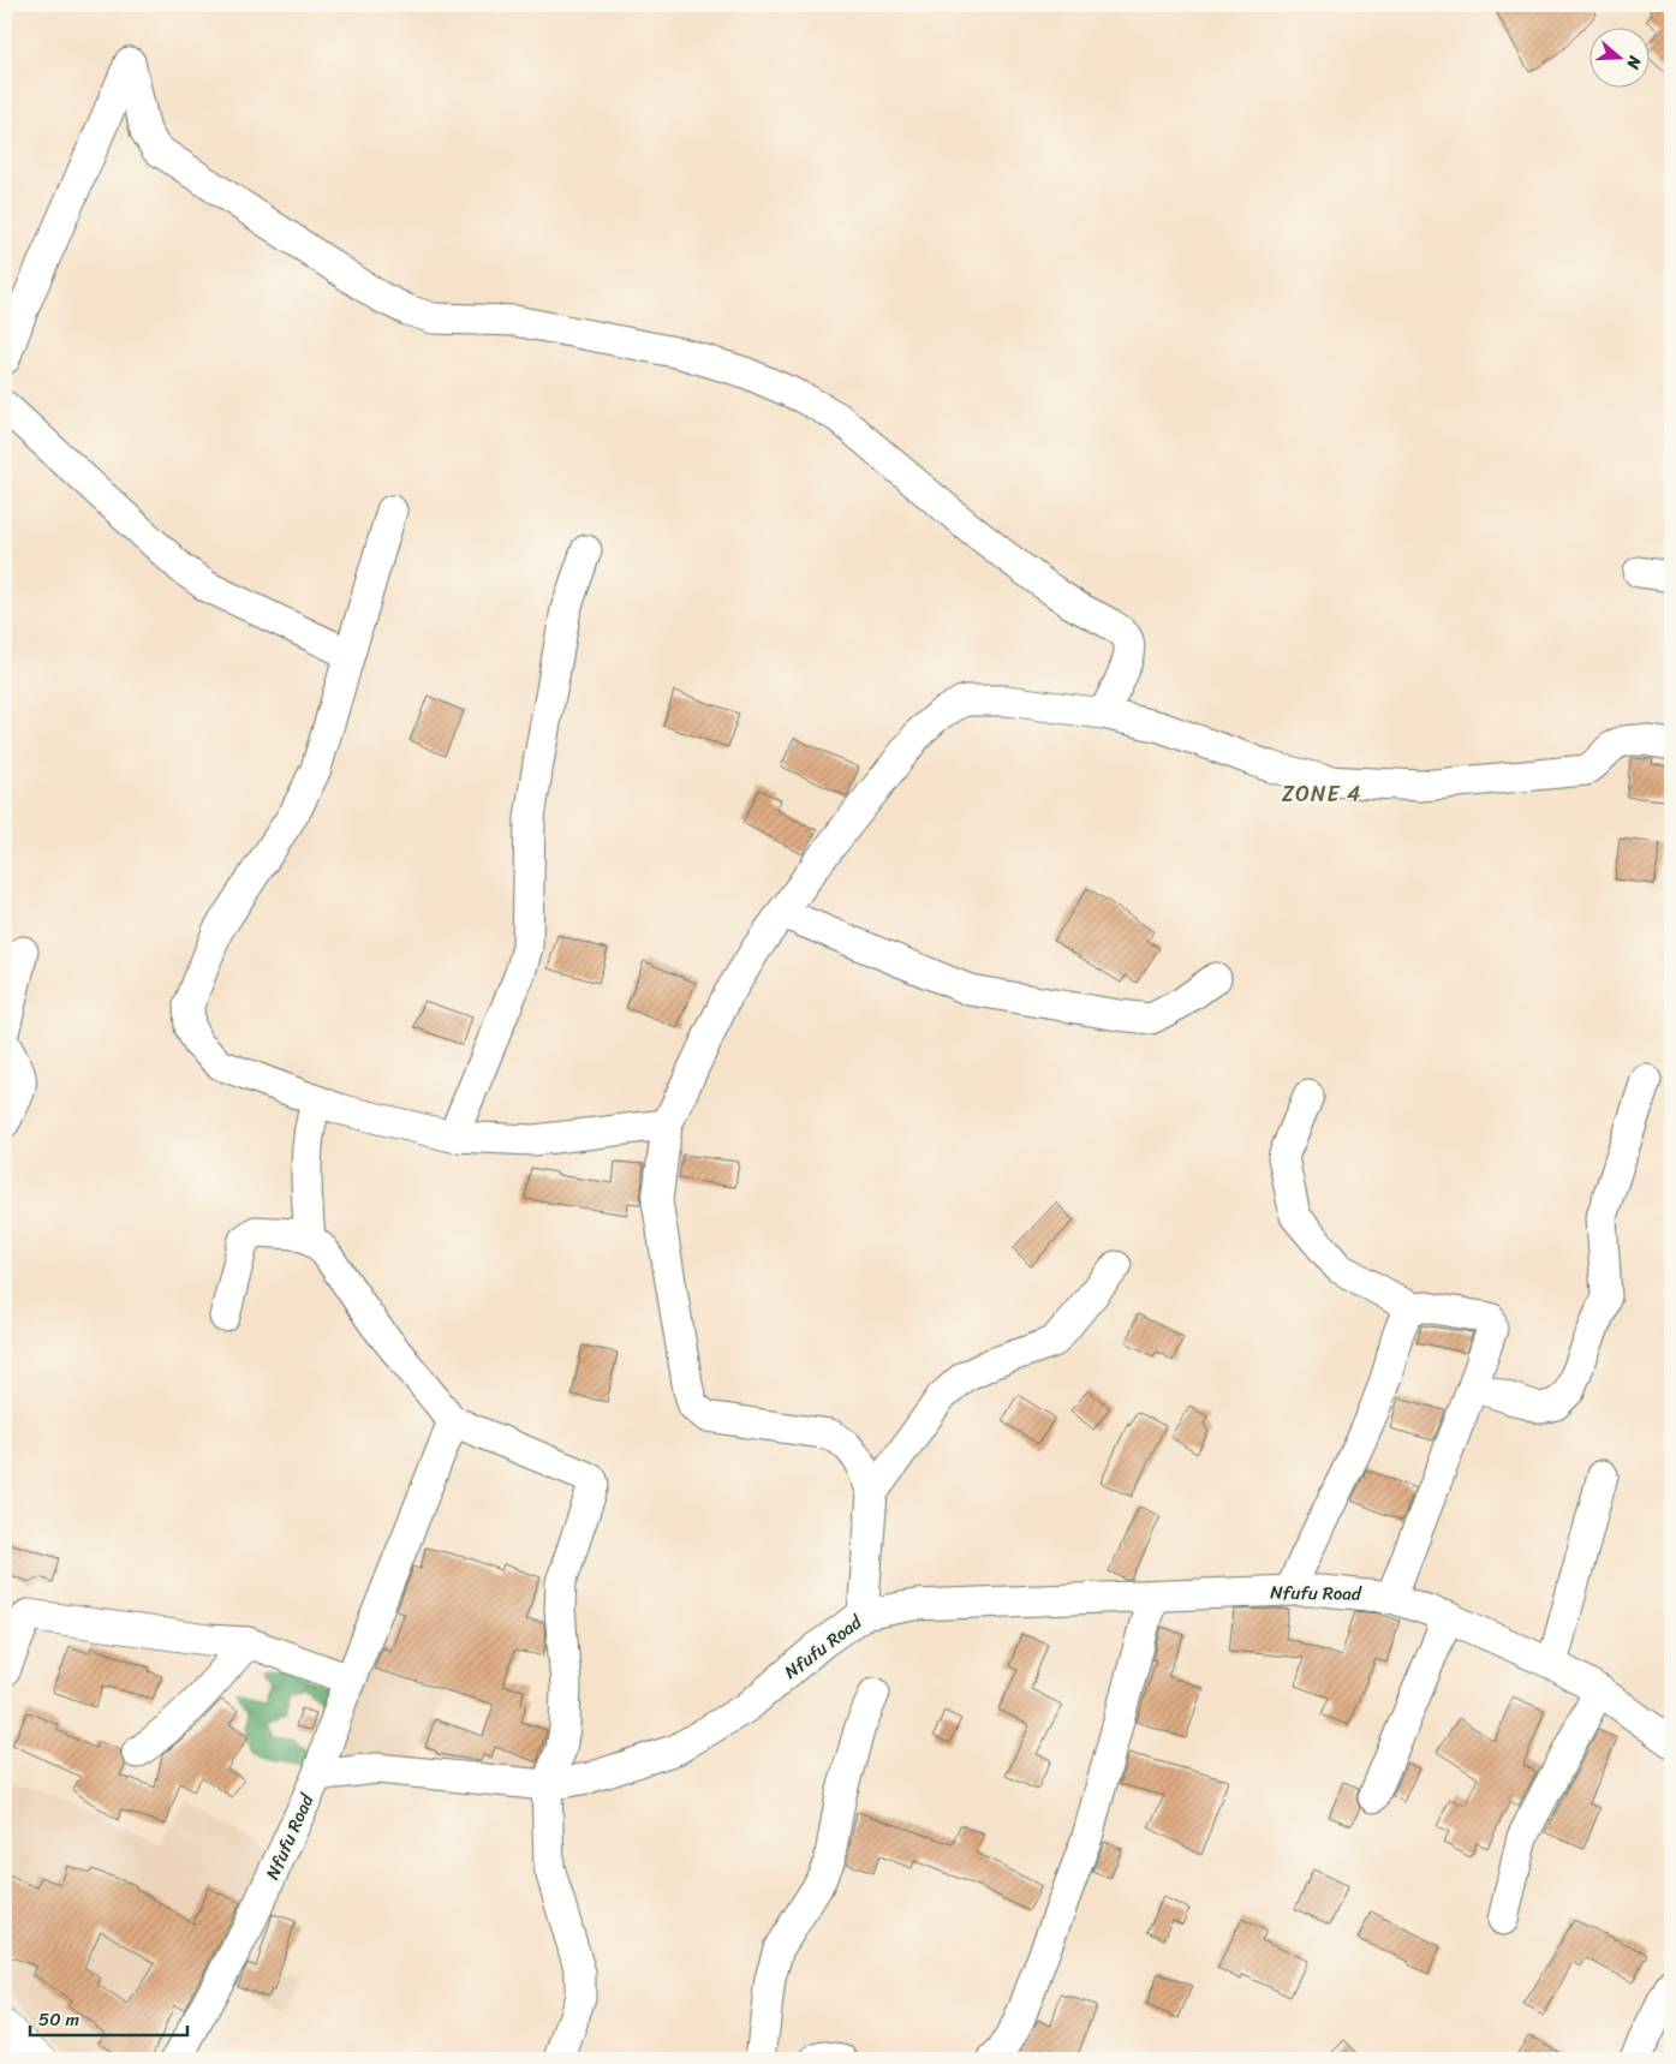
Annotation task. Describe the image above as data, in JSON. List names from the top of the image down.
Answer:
{
  "streets": {
    "street": ["Nfufu Road"]
  },
  "districts": ["ZONE 4"],
  "scale_bar": "50 m",
  "north": "right"
}
